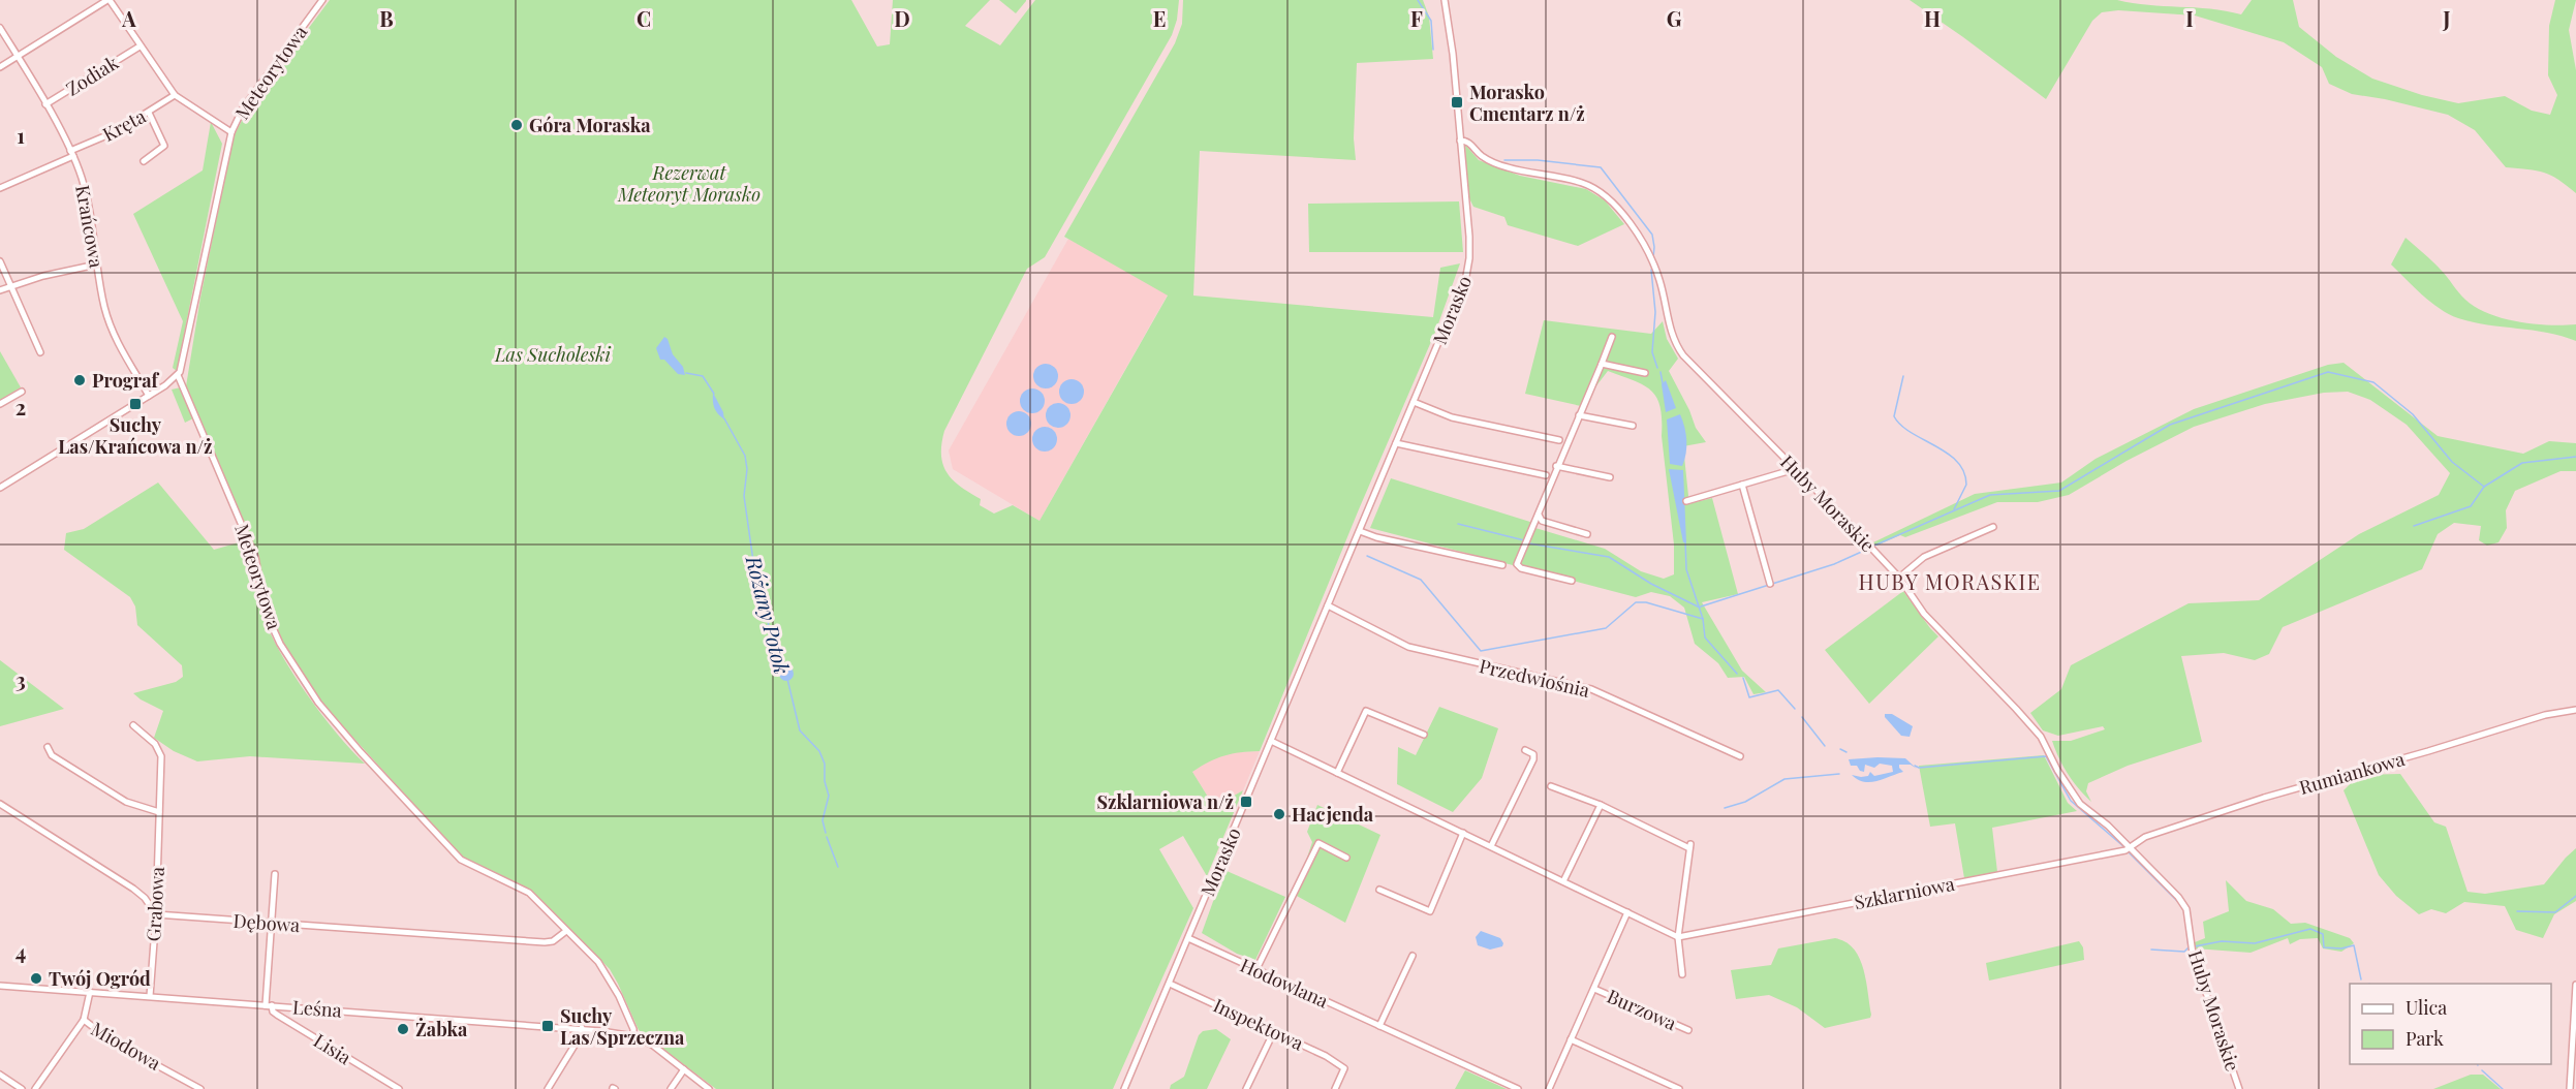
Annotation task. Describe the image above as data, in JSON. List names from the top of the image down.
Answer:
{
  "streets": {
    "street": [
      "Meteorytowa",
      "Zodiak",
      "Kręta",
      "Krańcowa",
      "Morasko",
      "Huby Moraskie",
      "Przedwiośnia",
      "Rumiankowa",
      "Szklarniowa",
      "Grabowa",
      "Dębowa",
      "Hodowlana",
      "Leśna",
      "Burzowa",
      "Inspektowa",
      "Miodowa",
      "Lisia"
    ]
  },
  "crossings": [
    ["Meteorytowa", "Dębowa"],
    ["Meteorytowa", "Leśna"],
    ["Zodiak", "Krańcowa"],
    ["Kręta", "Krańcowa"],
    ["Morasko", "Huby Moraskie"],
    ["Morasko", "Przedwiośnia"],
    ["Morasko", "Hodowlana"],
    ["Morasko", "Inspektowa"],
    ["Huby Moraskie", "Rumiankowa"],
    ["Huby Moraskie", "Szklarniowa"],
    ["Rumiankowa", "Szklarniowa"],
    ["Grabowa", "Dębowa"],
    ["Grabowa", "Leśna"],
    ["Leśna", "Lisia"]
  ],
  "districts": ["HUBY MORASKIE"],
  "water": ["Różany Potok"],
  "parks": ["Rezerwat Meteoryt Morasko", "Las Sucholeski"],
  "places": {
    "transit": [
      "Morasko Cmentarz n/ż",
      "Suchy Las/Krańcowa n/ż",
      "Szklarniowa n/ż",
      "Suchy Las/Sprzeczna"
    ],
    "other": [
      "Góra Moraska",
      "Prograf",
      "Hacjenda",
      "Twój Ogród",
      "Żabka"
    ]
  },
  "legend": ["Ulica", "Park"],
  "grid": {
    "columns": [
      "A",
      "B",
      "C",
      "D",
      "E",
      "F",
      "G",
      "H",
      "I",
      "J"
    ],
    "rows": [
      "1",
      "2",
      "3",
      "4"
    ]
  }
}
